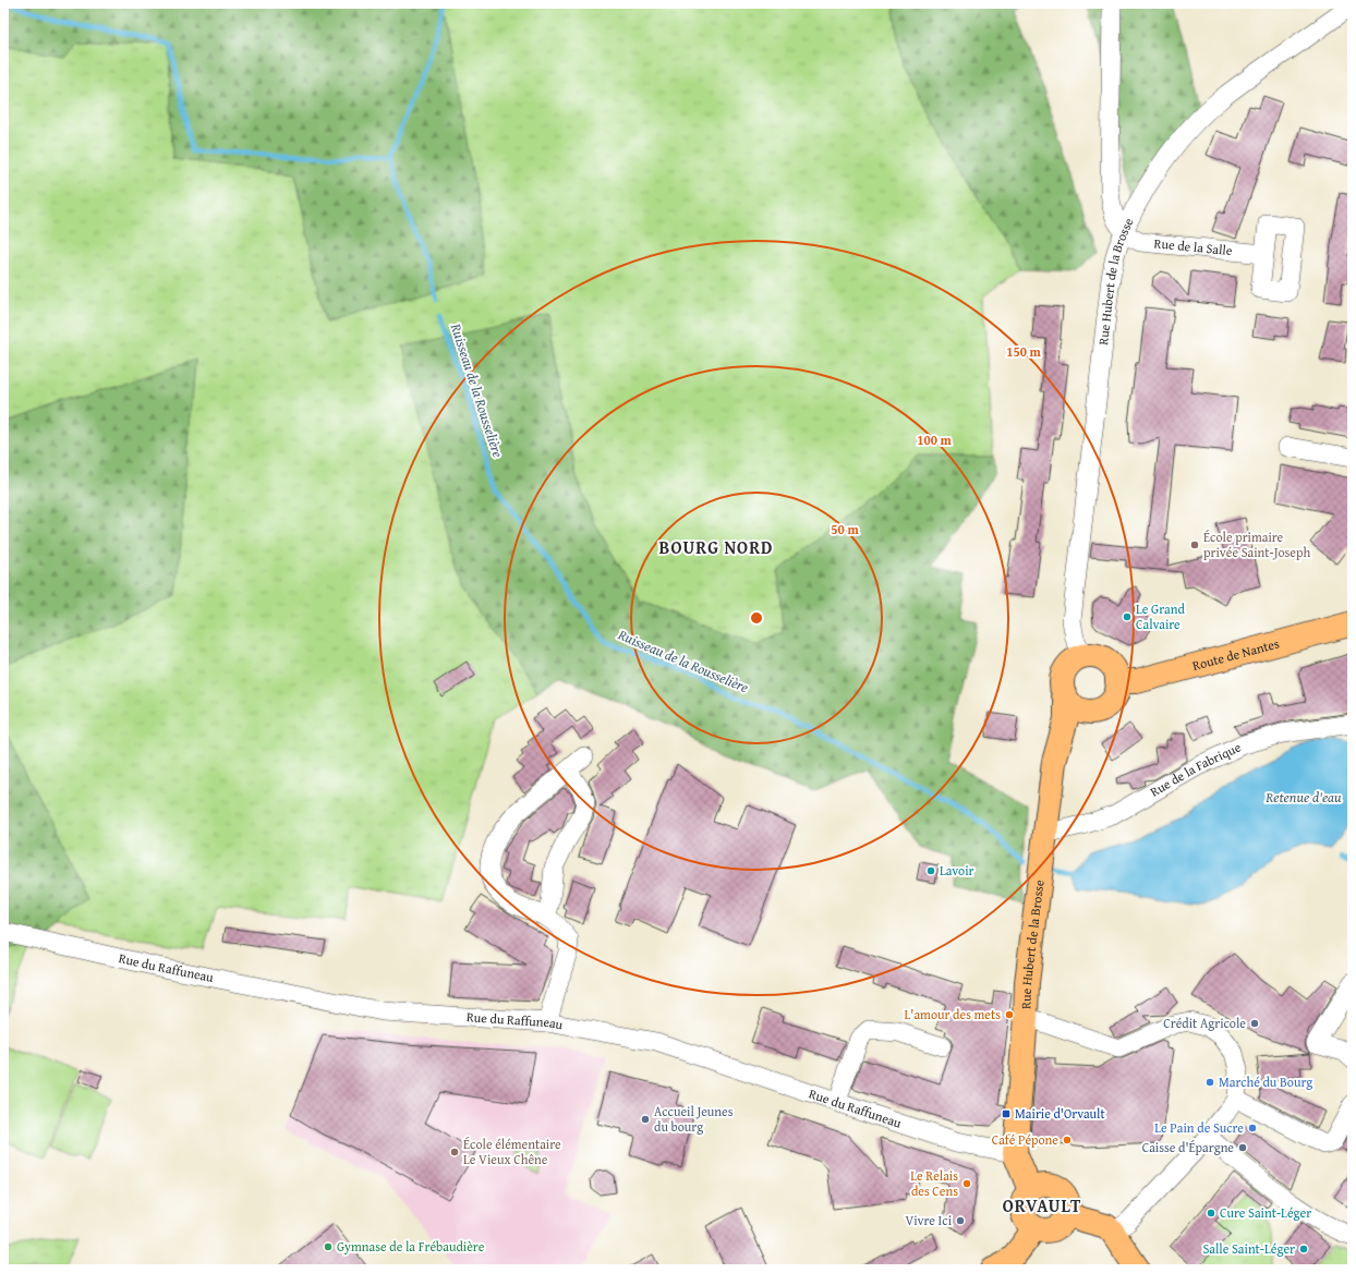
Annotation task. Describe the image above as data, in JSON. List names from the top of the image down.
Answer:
{
  "streets": {
    "main road": ["Rue Hubert de la Brosse", "Route de Nantes"],
    "street": ["Rue de la Salle", "Rue de la Fabrique", "Rue du Raffuneau"]
  },
  "crossings": [
    ["Rue de la Salle", "Rue Hubert de la Brosse"],
    ["Rue Hubert de la Brosse", "Route de Nantes"],
    ["Rue Hubert de la Brosse", "Rue de la Fabrique"],
    ["Rue Hubert de la Brosse", "Rue du Raffuneau"]
  ],
  "districts": ["BOURG NORD", "ORVAULT"],
  "water": ["Ruisseau de la Rousselière", "Retenue d'eau"],
  "places": {
    "other": [
      "École primaire privée Saint-Joseph",
      "Le Grand Calvaire",
      "Lavoir",
      "L'amour des mets",
      "Crédit Agricole",
      "Marché du Bourg",
      "Accueil Jeunes du bourg",
      "Le Pain de Sucre",
      "Café Pépone",
      "Caisse d'Épargne",
      "École élémentaire Le Vieux Chêne",
      "Le Relais des Cens",
      "Cure Saint-Léger",
      "Vivre Ici",
      "Gymnase de la Frébaudière",
      "Salle Saint-Léger"
    ],
    "transit": ["Mairie d'Orvault"]
  },
  "rings": ["150 m", "100 m", "50 m"]
}
